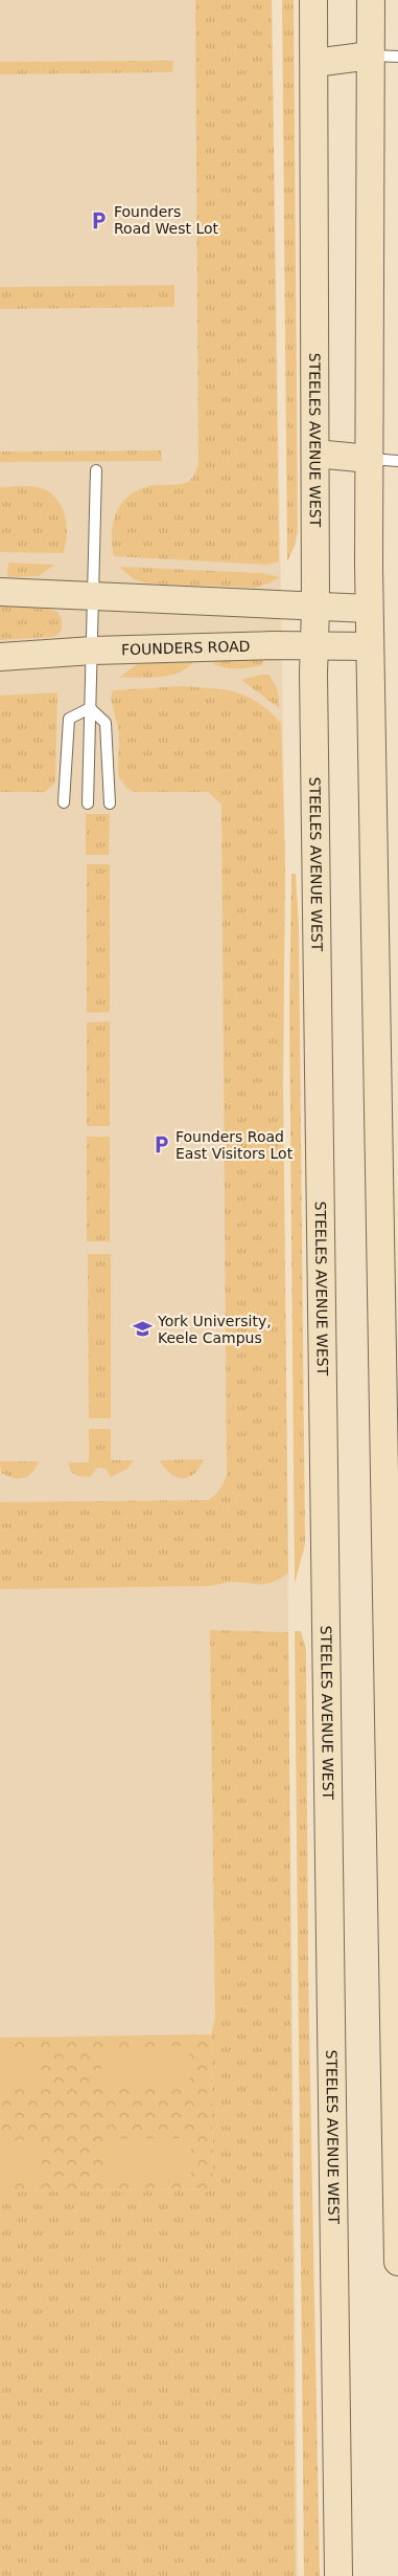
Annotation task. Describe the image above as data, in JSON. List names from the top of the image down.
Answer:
{
  "streets": {
    "main road": ["STEELES AVENUE WEST", "FOUNDERS ROAD"]
  },
  "crossings": [
    ["STEELES AVENUE WEST", "FOUNDERS ROAD"]
  ],
  "places": {
    "parking": ["Founders Road West Lot", "Founders Road East Visitors Lot"],
    "school or university": ["York University, Keele Campus"]
  }
}
